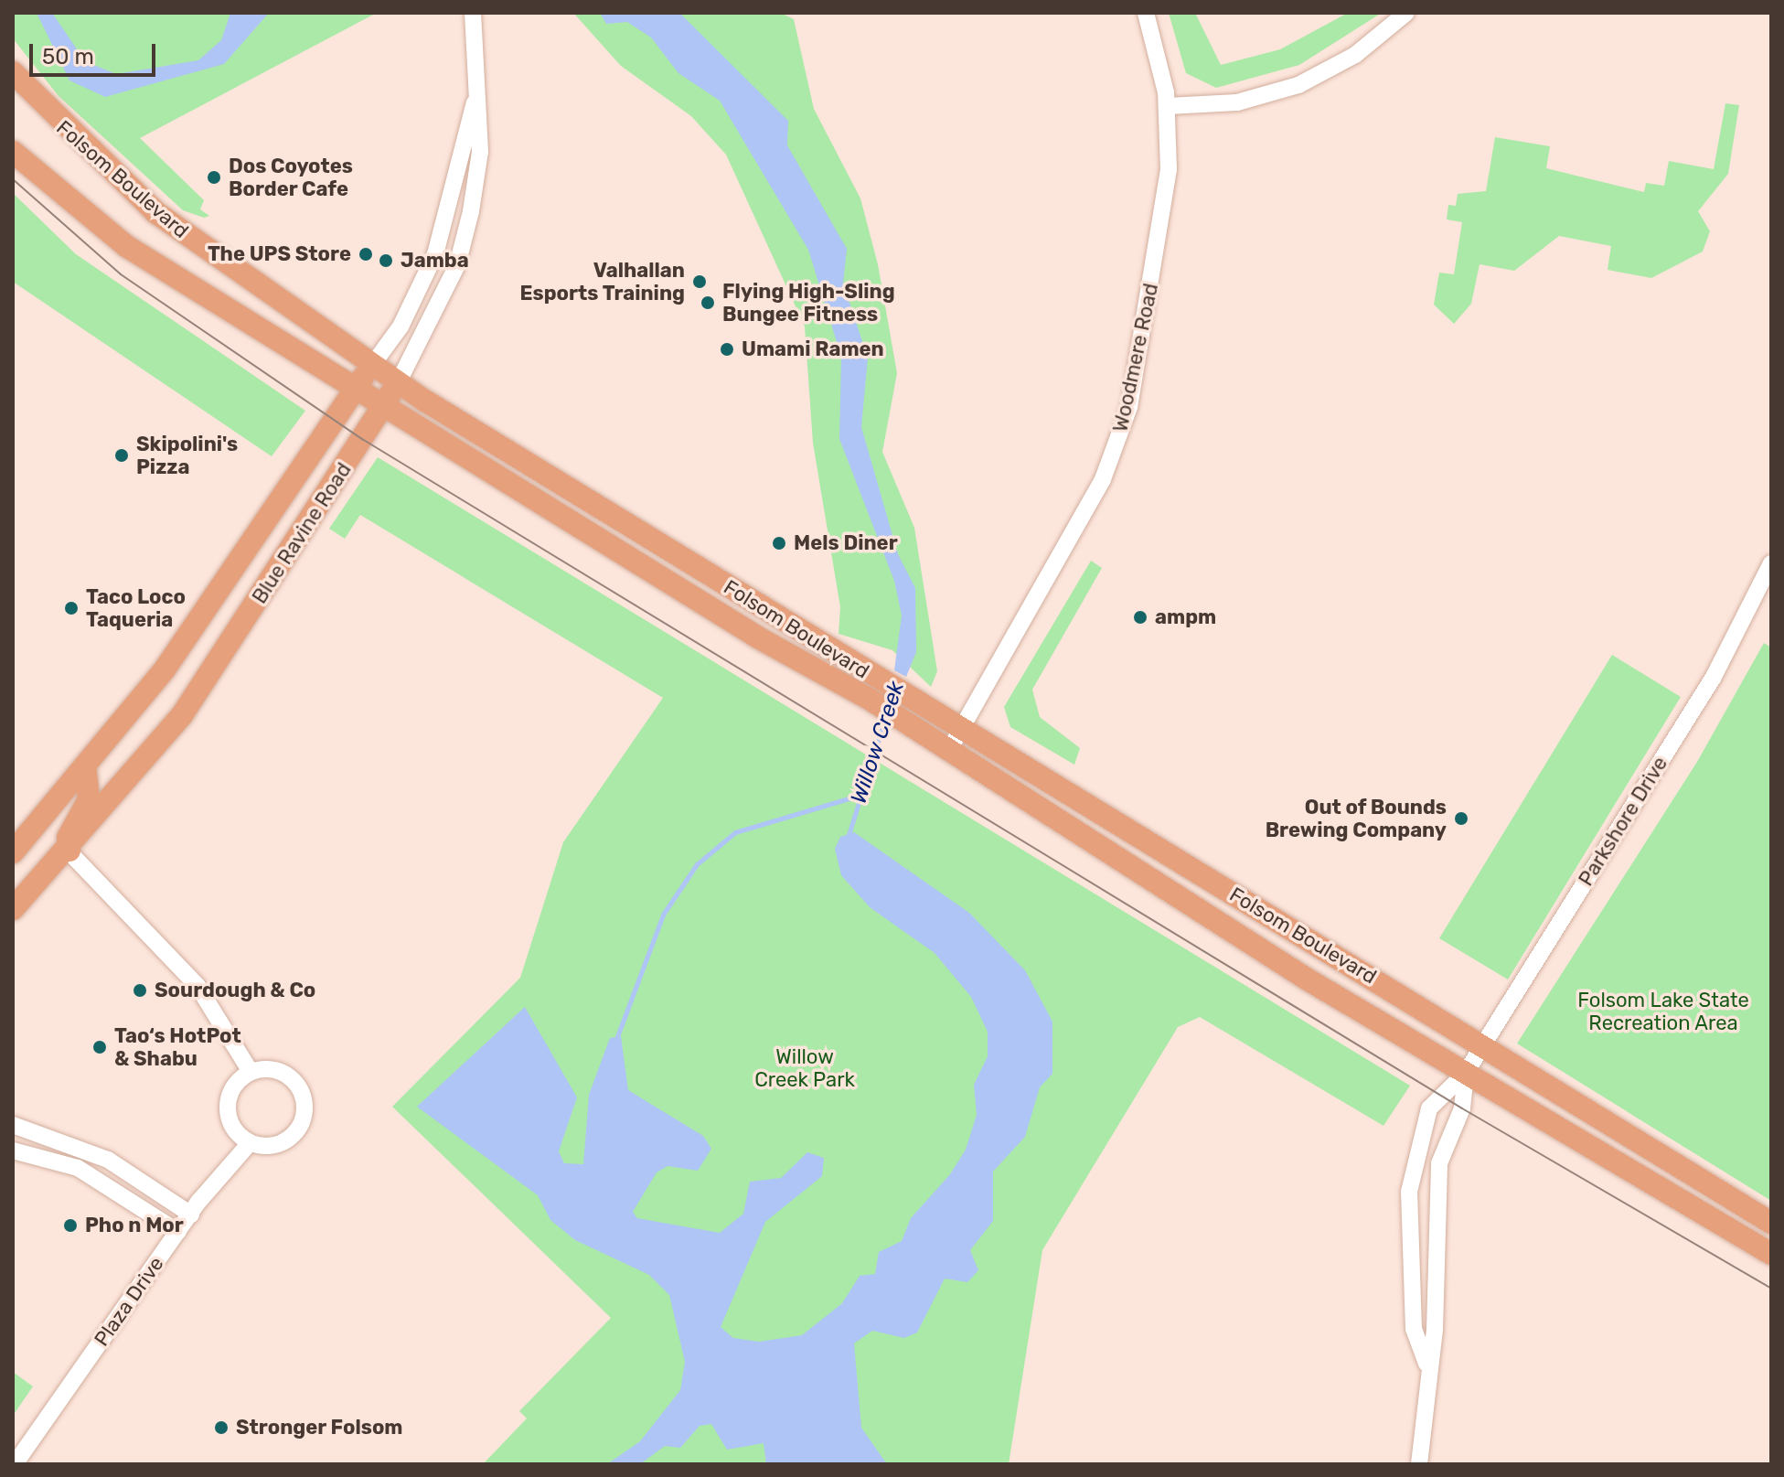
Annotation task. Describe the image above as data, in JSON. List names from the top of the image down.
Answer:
{
  "streets": {
    "main road": ["Folsom Boulevard", "Blue Ravine Road"],
    "street": ["Woodmere Road", "Parkshore Drive", "Plaza Drive"]
  },
  "crossings": [
    ["Folsom Boulevard", "Woodmere Road"],
    ["Folsom Boulevard", "Blue Ravine Road"],
    ["Folsom Boulevard", "Parkshore Drive"]
  ],
  "water": ["Willow Creek"],
  "parks": ["Folsom Lake State Recreation Area", "Willow Creek Park"],
  "places": [
    "Dos Coyotes Border Cafe",
    "The UPS Store",
    "Jamba",
    "Valhallan Esports Training",
    "Flying High-Sling Bungee Fitness",
    "Umami Ramen",
    "Skipolini's Pizza",
    "Mels Diner",
    "Taco Loco Taqueria",
    "ampm",
    "Out of Bounds Brewing Company",
    "Sourdough & Co",
    "Tao‘s HotPot & Shabu",
    "Pho n Mor",
    "Stronger Folsom"
  ],
  "scale_bar": "50 m"
}
